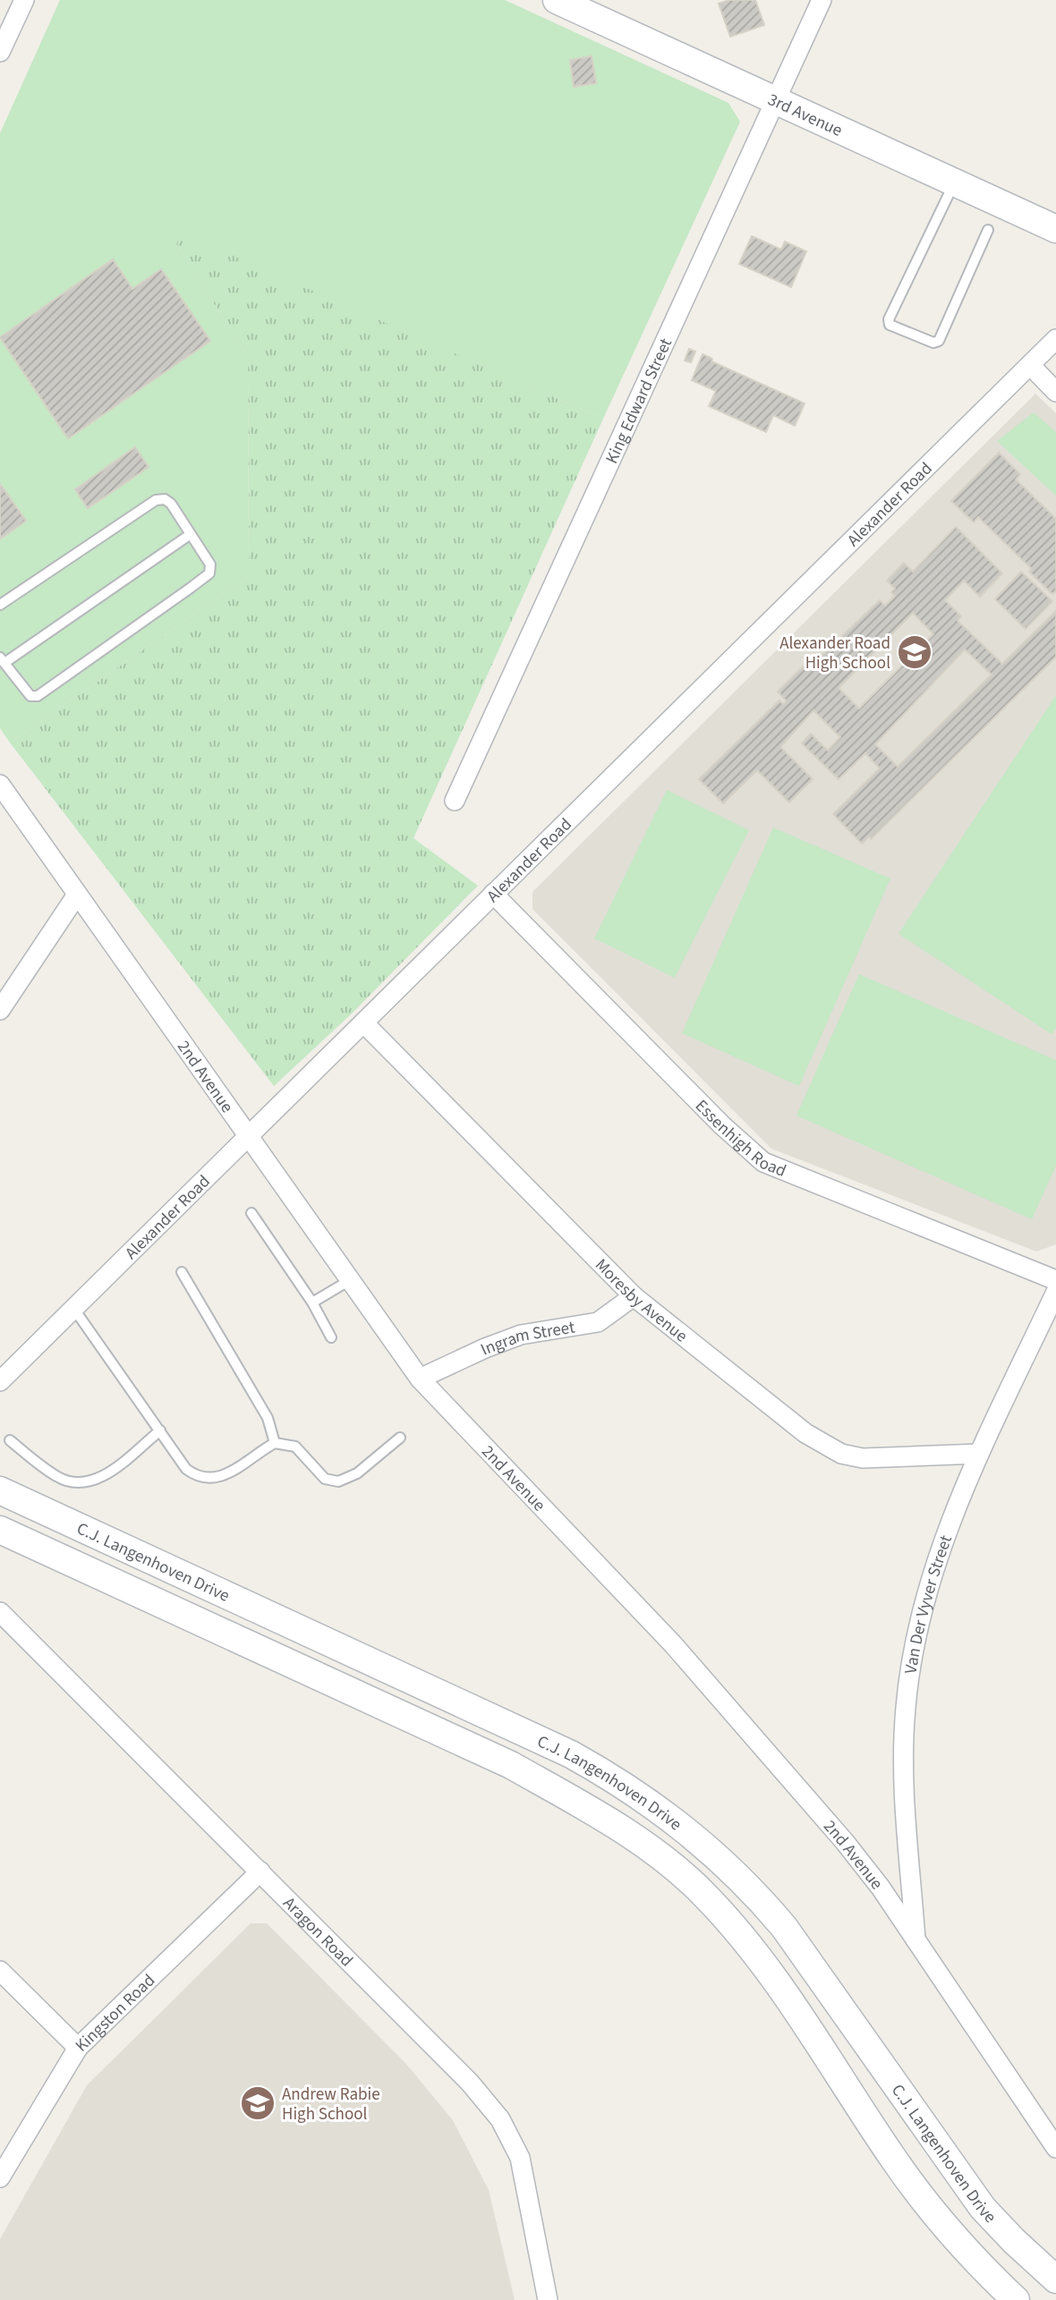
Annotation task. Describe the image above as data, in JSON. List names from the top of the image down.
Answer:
{
  "streets": {
    "main road": ["3rd Avenue", "C.J. Langenhoven Drive"],
    "street": [
      "King Edward Street",
      "Alexander Road",
      "2nd Avenue",
      "Essenhigh Road",
      "Moresby Avenue",
      "Ingram Street",
      "Van Der Vyver Street",
      "Aragon Road",
      "Kingston Road"
    ]
  },
  "crossings": [
    ["3rd Avenue", "King Edward Street"],
    ["Alexander Road", "2nd Avenue"],
    ["Alexander Road", "Essenhigh Road"],
    ["Alexander Road", "Moresby Avenue"],
    ["2nd Avenue", "Ingram Street"],
    ["2nd Avenue", "Van Der Vyver Street"],
    ["Moresby Avenue", "Ingram Street"],
    ["Moresby Avenue", "Van Der Vyver Street"],
    ["Aragon Road", "Kingston Road"]
  ],
  "places": {
    "school or university": ["Alexander Road High School", "Andrew Rabie High School"]
  }
}
